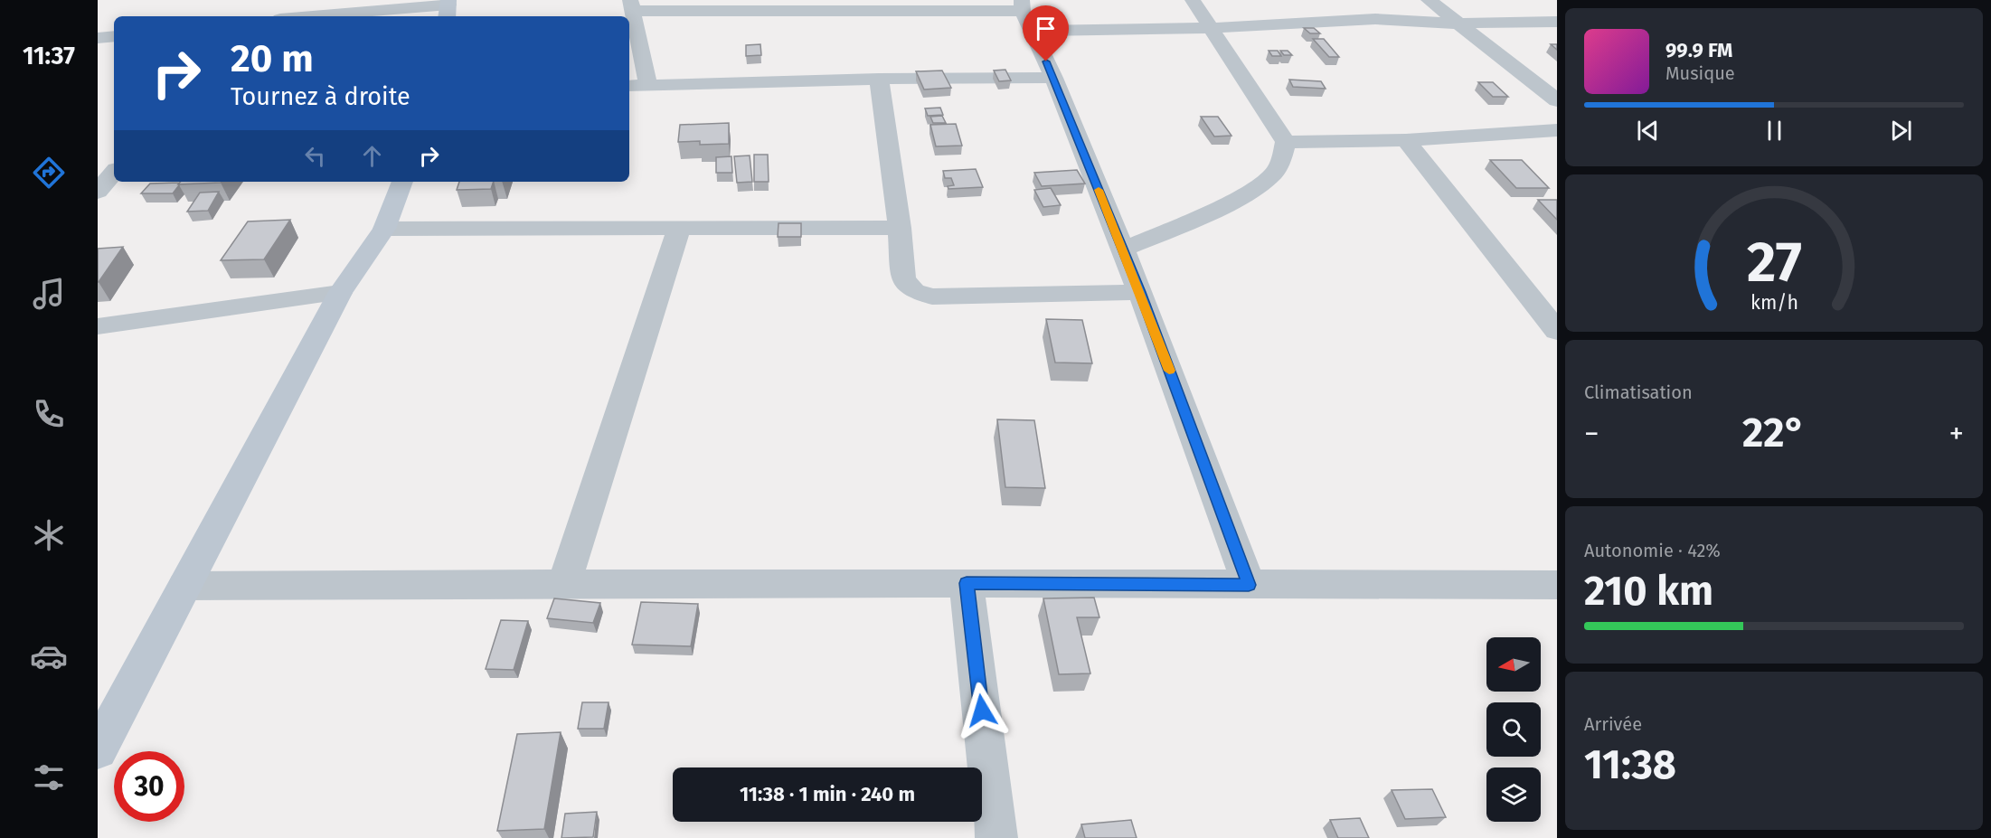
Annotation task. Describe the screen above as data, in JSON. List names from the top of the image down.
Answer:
{
  "north": "left",
  "page": {
    "tabs": "11:37",
    "turn": ["20 m", "Tournez à droite"],
    "song": ["99.9 FM", "Musique"],
    "tile": [
      "Climatisation",
      ["Autonomie · 42%", "210 km"],
      ["Arrivée", "11:38"]
    ],
    "heat": ["−", "22°", "+"],
    "limit": "30",
    "trip": "11:38 · 1 min · 240 m",
    "gauge": ["27", "km/h"]
  }
}
